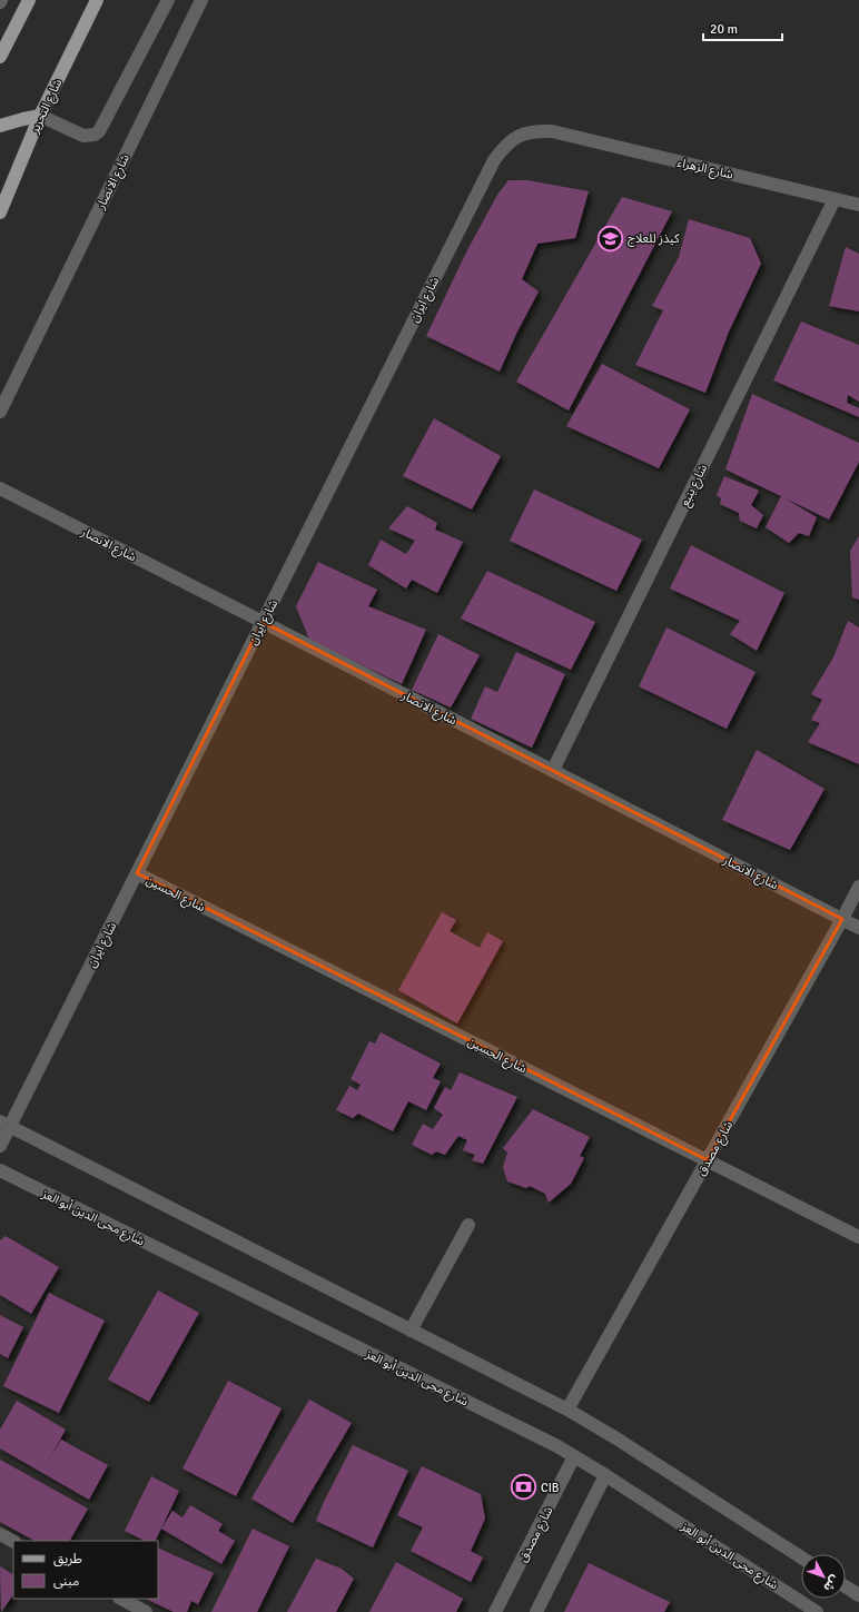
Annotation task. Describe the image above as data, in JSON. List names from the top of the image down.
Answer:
{
  "streets": {
    "main road": ["شارع التحرير"],
    "street": [
      "شارع الزهراء",
      "شارع الانصار",
      "شارع ايران",
      "شارع ينبع",
      "شارع الحسين",
      "شارع مصدق",
      "شارع محى الدين أبو العز"
    ]
  },
  "crossings": [
    ["شارع الزهراء", "شارع ايران"],
    ["شارع الزهراء", "شارع ينبع"],
    ["شارع الانصار", "شارع ايران"],
    ["شارع الانصار", "شارع ينبع"],
    ["شارع الانصار", "شارع مصدق"],
    ["شارع ايران", "شارع الحسين"],
    ["شارع الحسين", "شارع مصدق"],
    ["شارع مصدق", "شارع محى الدين أبو العز"]
  ],
  "places": {
    "school or university": ["كيذز للعلاج"],
    "bank": ["CIB"]
  },
  "legend": ["طريق", "مبنى"],
  "scale_bar": "20 m",
  "north": "bottom right"
}
